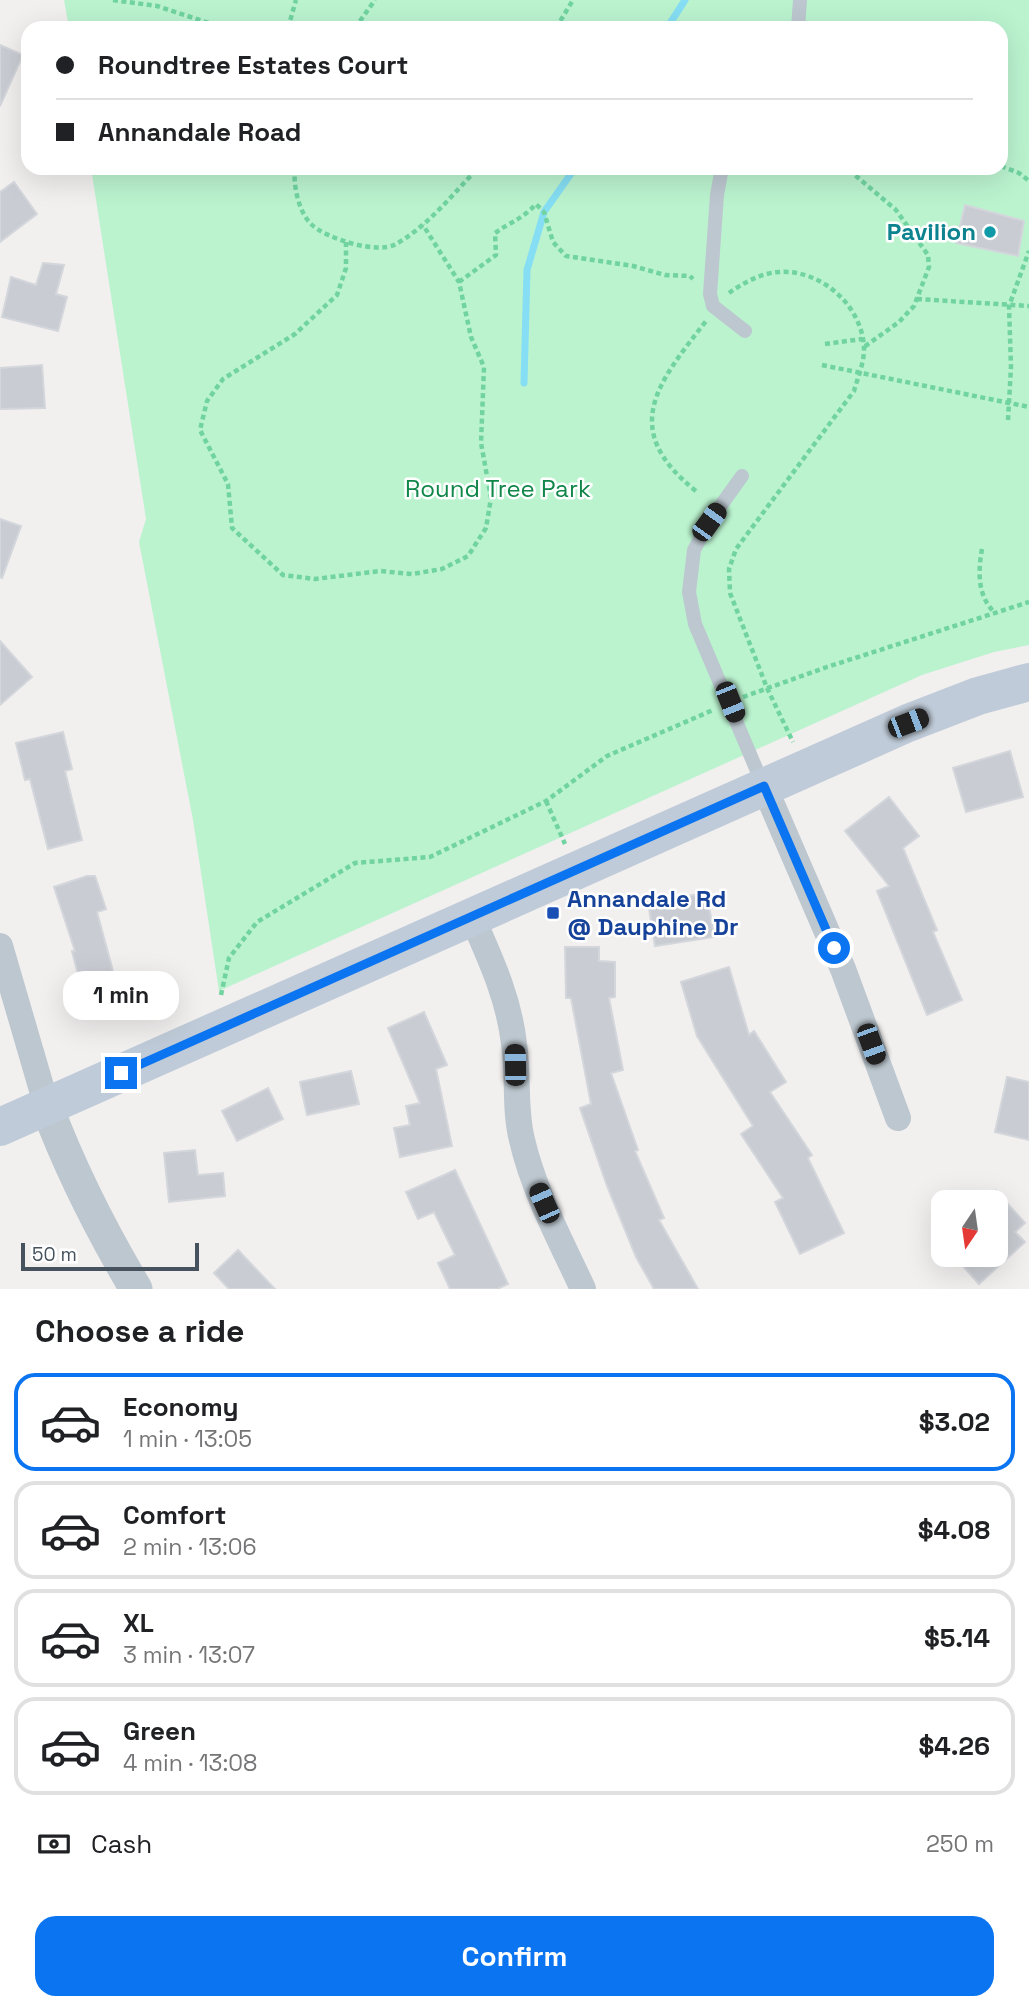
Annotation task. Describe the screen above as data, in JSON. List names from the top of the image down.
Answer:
{
  "parks": ["Round Tree Park"],
  "places": {
    "other": ["Pavilion"],
    "transit": ["Annandale Rd @ Dauphine Dr"]
  },
  "scale_bar": "50 m",
  "north": "bottom",
  "page": {
    "banner": ["Roundtree Estates Court", "Annandale Road"],
    "bubble": "1 min",
    "scale": "50 m",
    "heading": "Choose a ride",
    "list": [
      {
        "name": "Economy",
        "note": "1 min · 13:05",
        "value": "$3.02"
      },
      {
        "name": "Comfort",
        "note": "2 min · 13:06",
        "value": "$4.08"
      },
      {
        "name": "XL",
        "note": "3 min · 13:07",
        "value": "$5.14"
      },
      {
        "name": "Green",
        "note": "4 min · 13:08",
        "value": "$4.26"
      }
    ],
    "pay": ["Cash", "250 m"],
    "buttons": "Confirm"
  }
}
